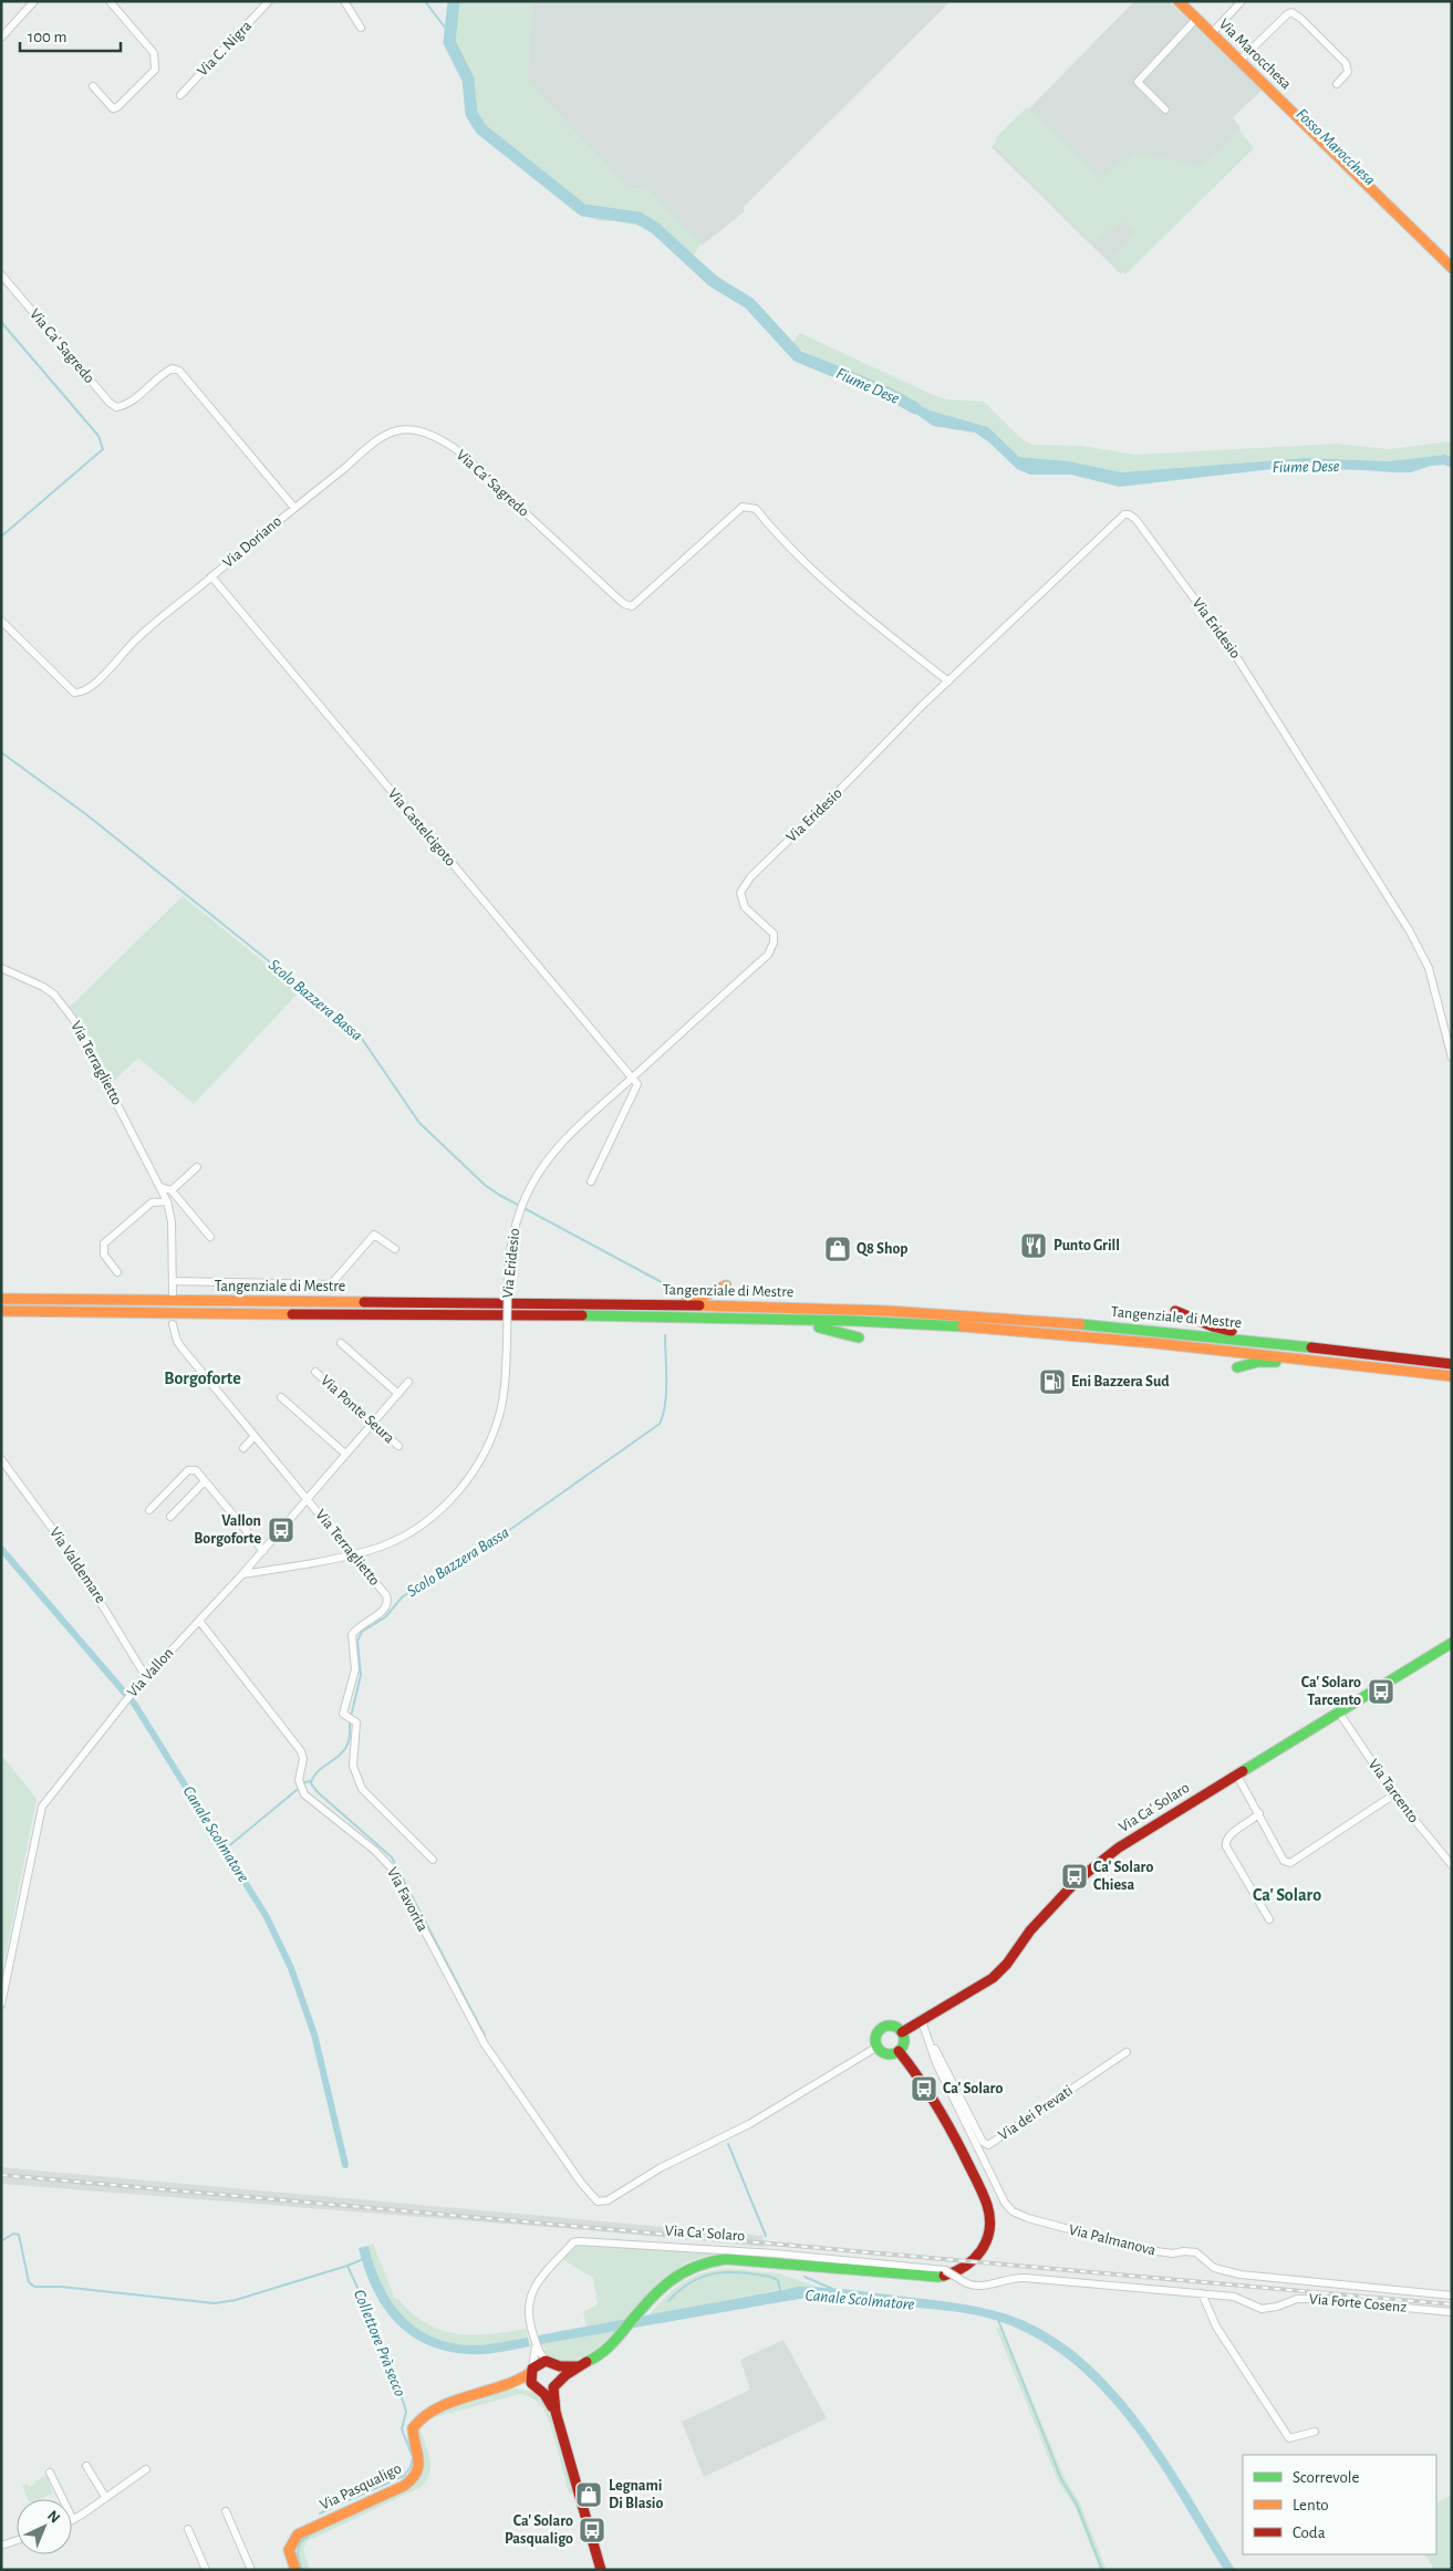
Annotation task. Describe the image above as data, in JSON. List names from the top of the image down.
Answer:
{
  "streets": {
    "main road": [
      "Via Marocchesa",
      "Tangenziale di Mestre",
      "Via Ca' Solaro",
      "Via Pasqualigo"
    ],
    "street": [
      "Via C. Nigra",
      "Via Ca' Sagredo",
      "Via Doriano",
      "Via Eridesio",
      "Via Castelcigoto",
      "Via Terraglietto",
      "Via Ponte Seura",
      "Via Valdemare",
      "Via Vallon",
      "Via Tarcento",
      "Via Favorita",
      "Via dei Prevati",
      "Via Palmanova",
      "Via Forte Cosenz"
    ]
  },
  "crossings": [
    ["Via Ca' Sagredo", "Via Doriano"],
    ["Via Ca' Sagredo", "Via Eridesio"],
    ["Via Doriano", "Via Castelcigoto"],
    ["Via Eridesio", "Via Castelcigoto"],
    ["Via Eridesio", "Via Terraglietto"],
    ["Via Eridesio", "Via Vallon"],
    ["Via Terraglietto", "Via Vallon"],
    ["Via Ponte Seura", "Via Vallon"],
    ["Via Valdemare", "Via Vallon"],
    ["Via Vallon", "Via Favorita"],
    ["Via Tarcento", "Via Ca' Solaro"],
    ["Via Ca' Solaro", "Via Favorita"],
    ["Via Ca' Solaro", "Via Palmanova"],
    ["Via Ca' Solaro", "Via Forte Cosenz"],
    ["Via Ca' Solaro", "Via Pasqualigo"],
    ["Via dei Prevati", "Via Palmanova"]
  ],
  "districts": ["Borgoforte", "Ca' Solaro"],
  "water": [
    "Fosso Marocchesa",
    "Fiume Dese",
    "Scolo Bazzera Bassa",
    "Canale Scolmatore",
    "Collettore Prà secco"
  ],
  "places": {
    "restaurant": ["Punto Grill"],
    "shop": ["Q8 Shop", "Legnami Di Blasio"],
    "fuel station": ["Eni Bazzera Sud"],
    "bus stop": [
      "Vallon Borgoforte",
      "Ca' Solaro Tarcento",
      "Ca' Solaro Chiesa",
      "Ca' Solaro",
      "Ca' Solaro Pasqualigo"
    ]
  },
  "legend": ["Scorrevole", "Lento", "Coda"],
  "scale_bar": "100 m",
  "north": "top right"
}
